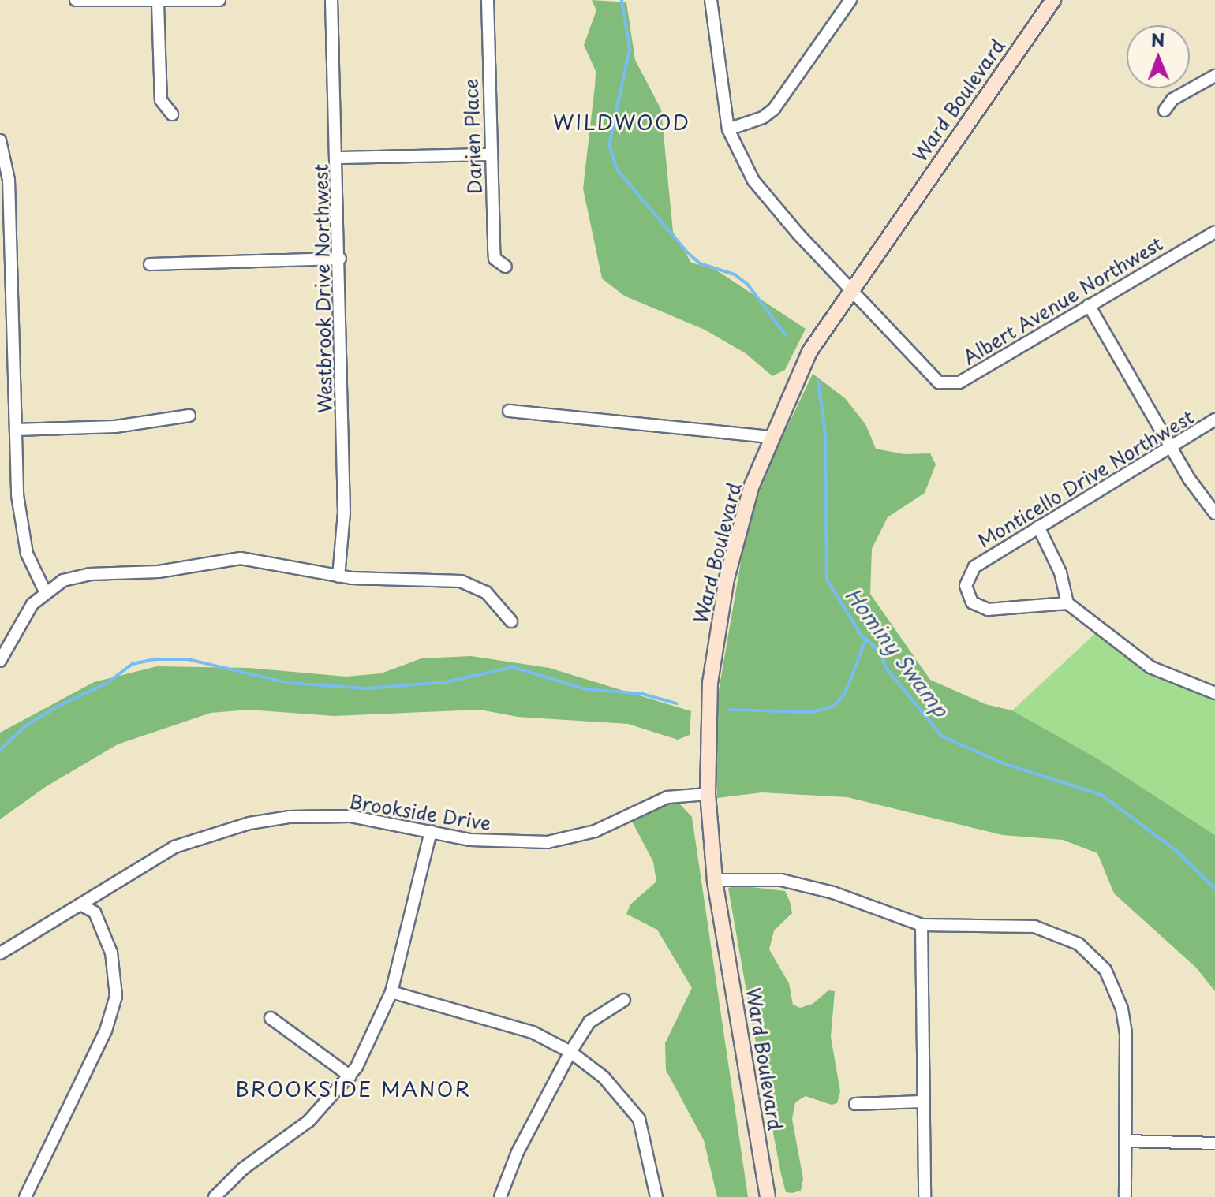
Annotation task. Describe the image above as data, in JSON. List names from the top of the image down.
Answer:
{
  "streets": {
    "main road": ["Ward Boulevard"],
    "street": [
      "Darien Place",
      "Westbrook Drive Northwest",
      "Albert Avenue Northwest",
      "Monticello Drive Northwest",
      "Brookside Drive"
    ]
  },
  "crossings": [
    ["Ward Boulevard", "Albert Avenue Northwest"],
    ["Ward Boulevard", "Brookside Drive"]
  ],
  "districts": ["WILDWOOD", "BROOKSIDE MANOR"],
  "water": ["Hominy Swamp"],
  "north": "top"
}
